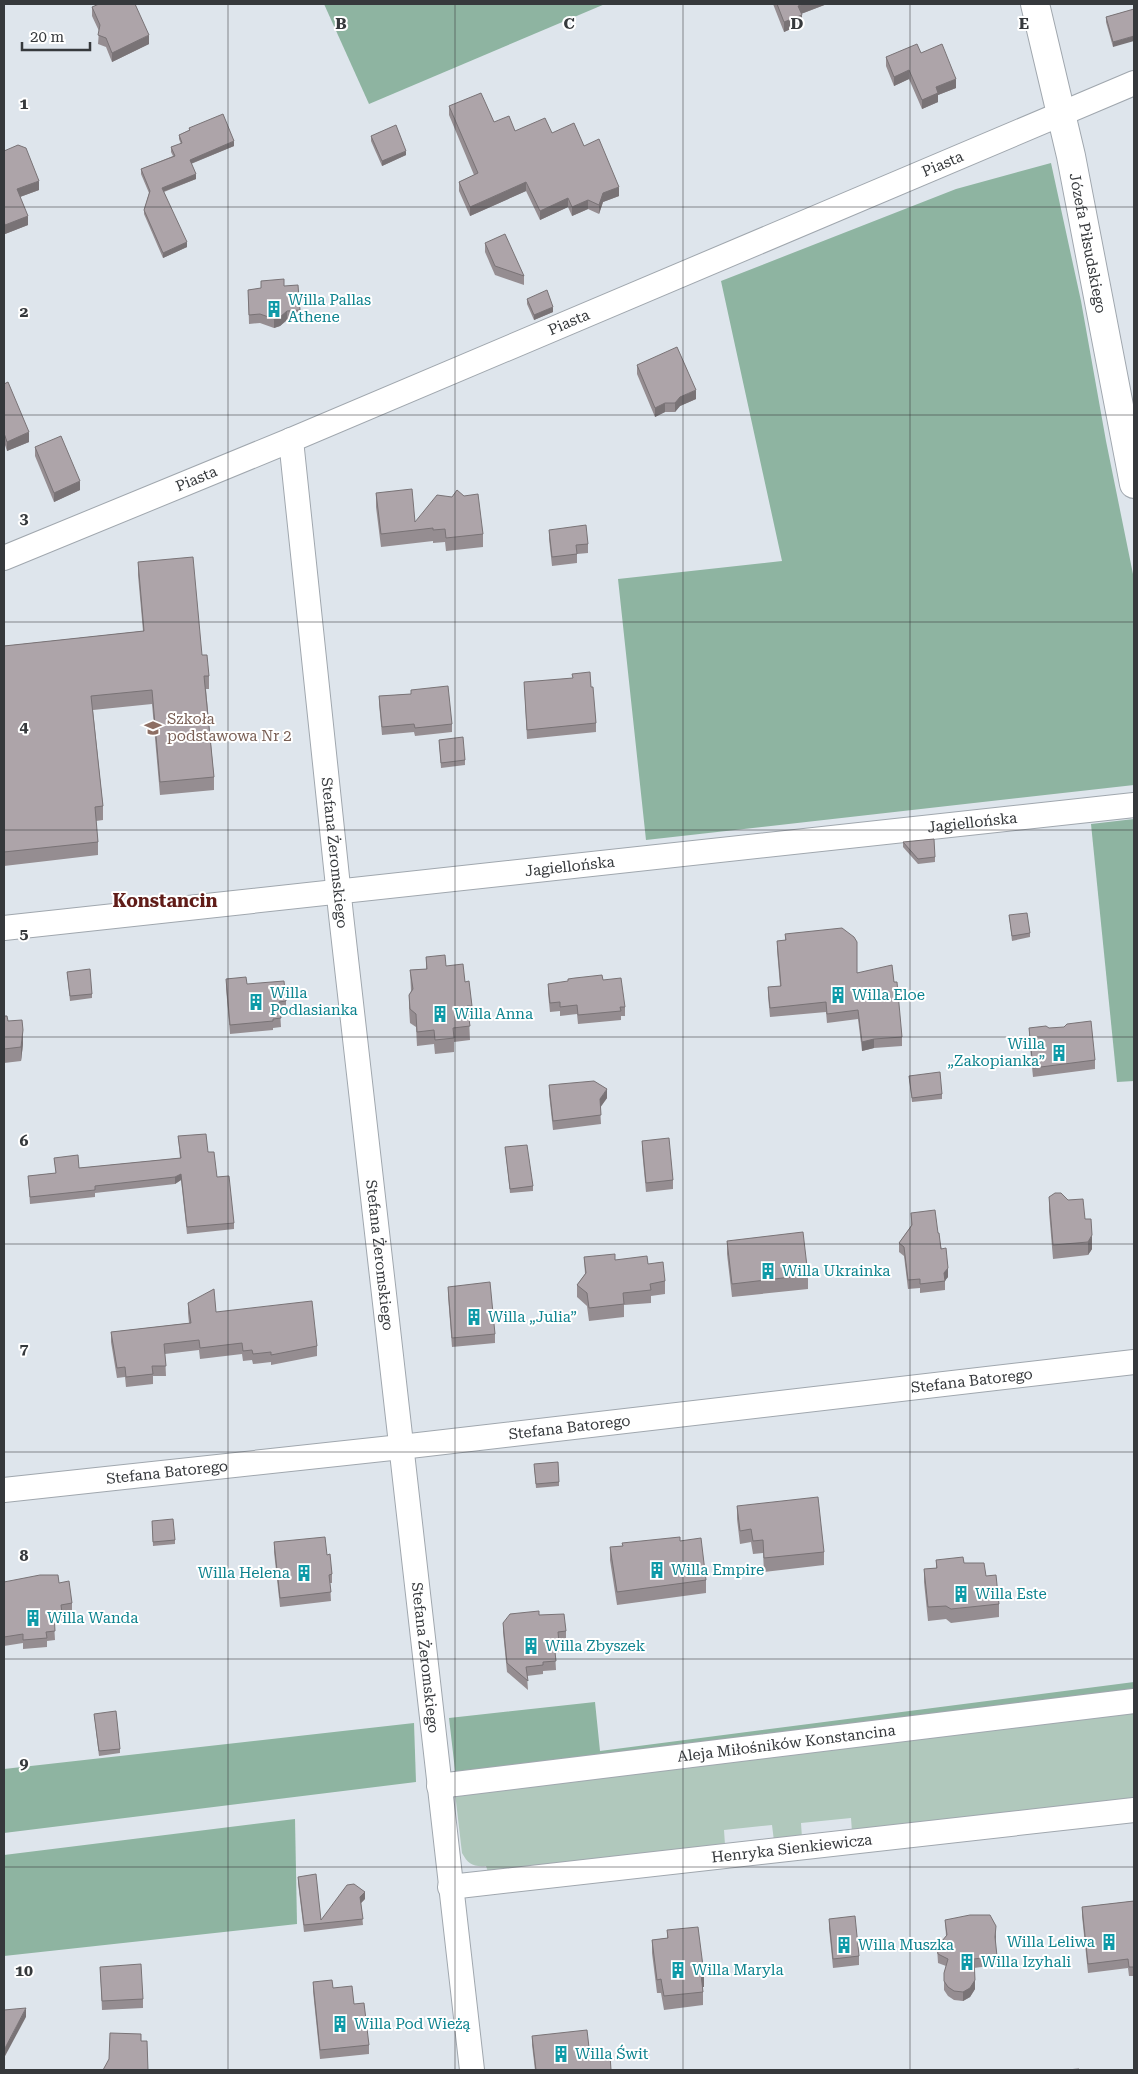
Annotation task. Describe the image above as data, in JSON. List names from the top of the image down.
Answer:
{
  "streets": {
    "street": [
      "Piasta",
      "Józefa Piłsudskiego",
      "Jagiellońska",
      "Stefana Żeromskiego",
      "Stefana Batorego",
      "Aleja Miłośników Konstancina",
      "Henryka Sienkiewicza"
    ]
  },
  "crossings": [
    ["Piasta", "Józefa Piłsudskiego"],
    ["Piasta", "Stefana Żeromskiego"],
    ["Jagiellońska", "Stefana Żeromskiego"],
    ["Stefana Żeromskiego", "Stefana Batorego"],
    ["Stefana Żeromskiego", "Aleja Miłośników Konstancina"],
    ["Stefana Żeromskiego", "Henryka Sienkiewicza"]
  ],
  "districts": ["Konstancin"],
  "places": {
    "building": [
      "Willa Pallas Athene",
      "Willa Eloe",
      "Willa Podlasianka",
      "Willa Anna",
      "Willa „Zakopianka”",
      "Willa Ukrainka",
      "Willa „Julia”",
      "Willa Empire",
      "Willa Helena",
      "Willa Este",
      "Willa Wanda",
      "Willa Zbyszek",
      "Willa Leliwa",
      "Willa Muszka",
      "Willa Izyhali",
      "Willa Maryla",
      "Willa Pod Wieżą",
      "Willa Świt"
    ],
    "school or university": ["Szkoła podstawowa Nr 2"]
  },
  "scale_bar": "20 m",
  "grid": {
    "columns": [
      "B",
      "C",
      "D",
      "E"
    ],
    "rows": [
      "1",
      "2",
      "3",
      "4",
      "5",
      "6",
      "7",
      "8",
      "9",
      "10"
    ]
  }
}
